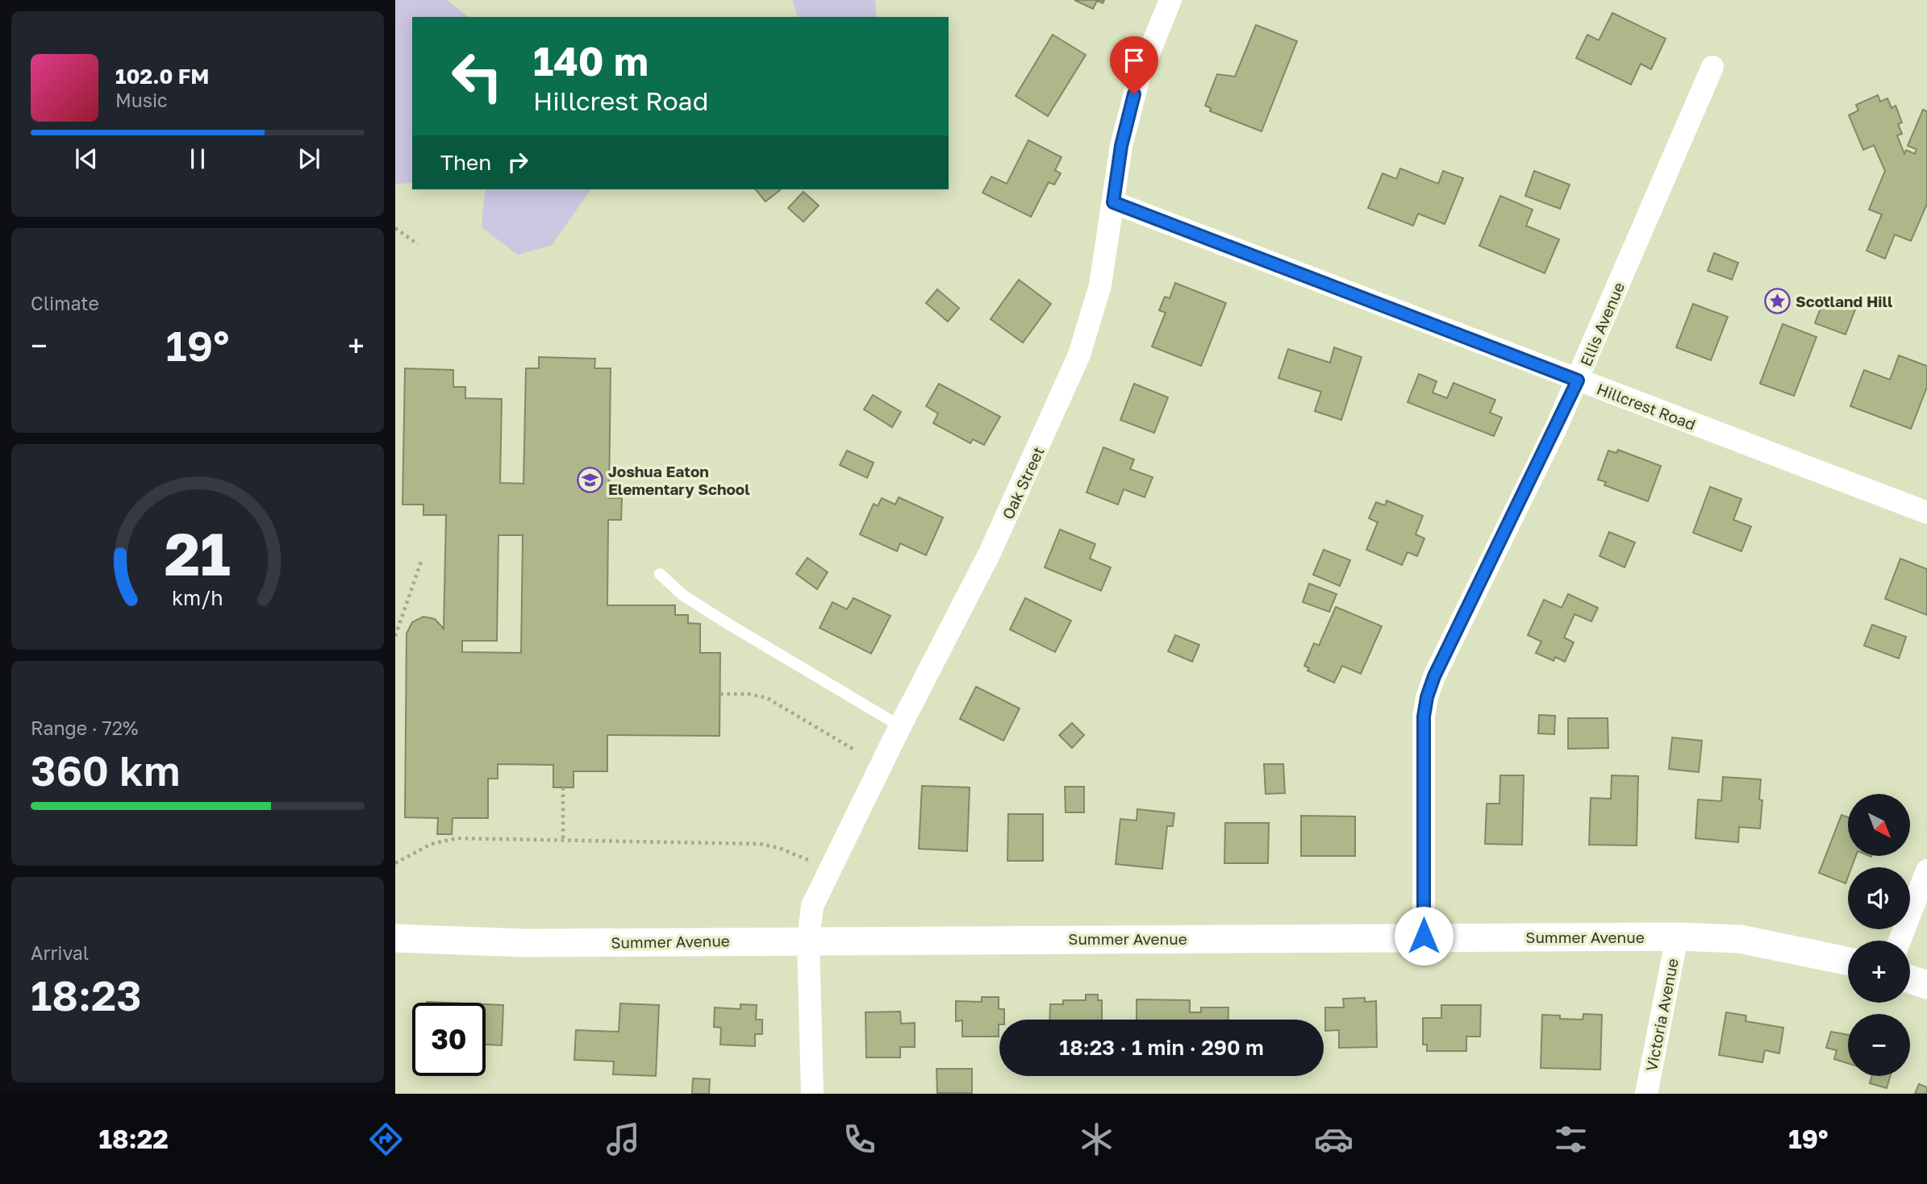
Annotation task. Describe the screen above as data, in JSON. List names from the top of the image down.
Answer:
{
  "streets": {
    "street": [
      "Ellis Avenue",
      "Hillcrest Road",
      "Oak Street",
      "Summer Avenue",
      "Victoria Avenue"
    ]
  },
  "crossings": [
    ["Ellis Avenue", "Hillcrest Road"],
    ["Ellis Avenue", "Summer Avenue"],
    ["Hillcrest Road", "Oak Street"],
    ["Oak Street", "Summer Avenue"],
    ["Summer Avenue", "Victoria Avenue"]
  ],
  "places": {
    "place": ["Scotland Hill"],
    "school or university": ["Joshua Eaton Elementary School"]
  },
  "north": "bottom right",
  "page": {
    "turn": ["140 m", "Hillcrest Road"],
    "song": ["102.0 FM", "Music"],
    "then": "Then",
    "tile": [
      "Climate",
      ["Range · 72%", "360 km"],
      ["Arrival", "18:23"]
    ],
    "heat": ["−", "19°", "+"],
    "map_buttons": ["+", "−"],
    "limit": "30",
    "trip": "18:23 · 1 min · 290 m",
    "tabs": ["18:22", "19°"],
    "gauge": ["21", "km/h"]
  }
}
